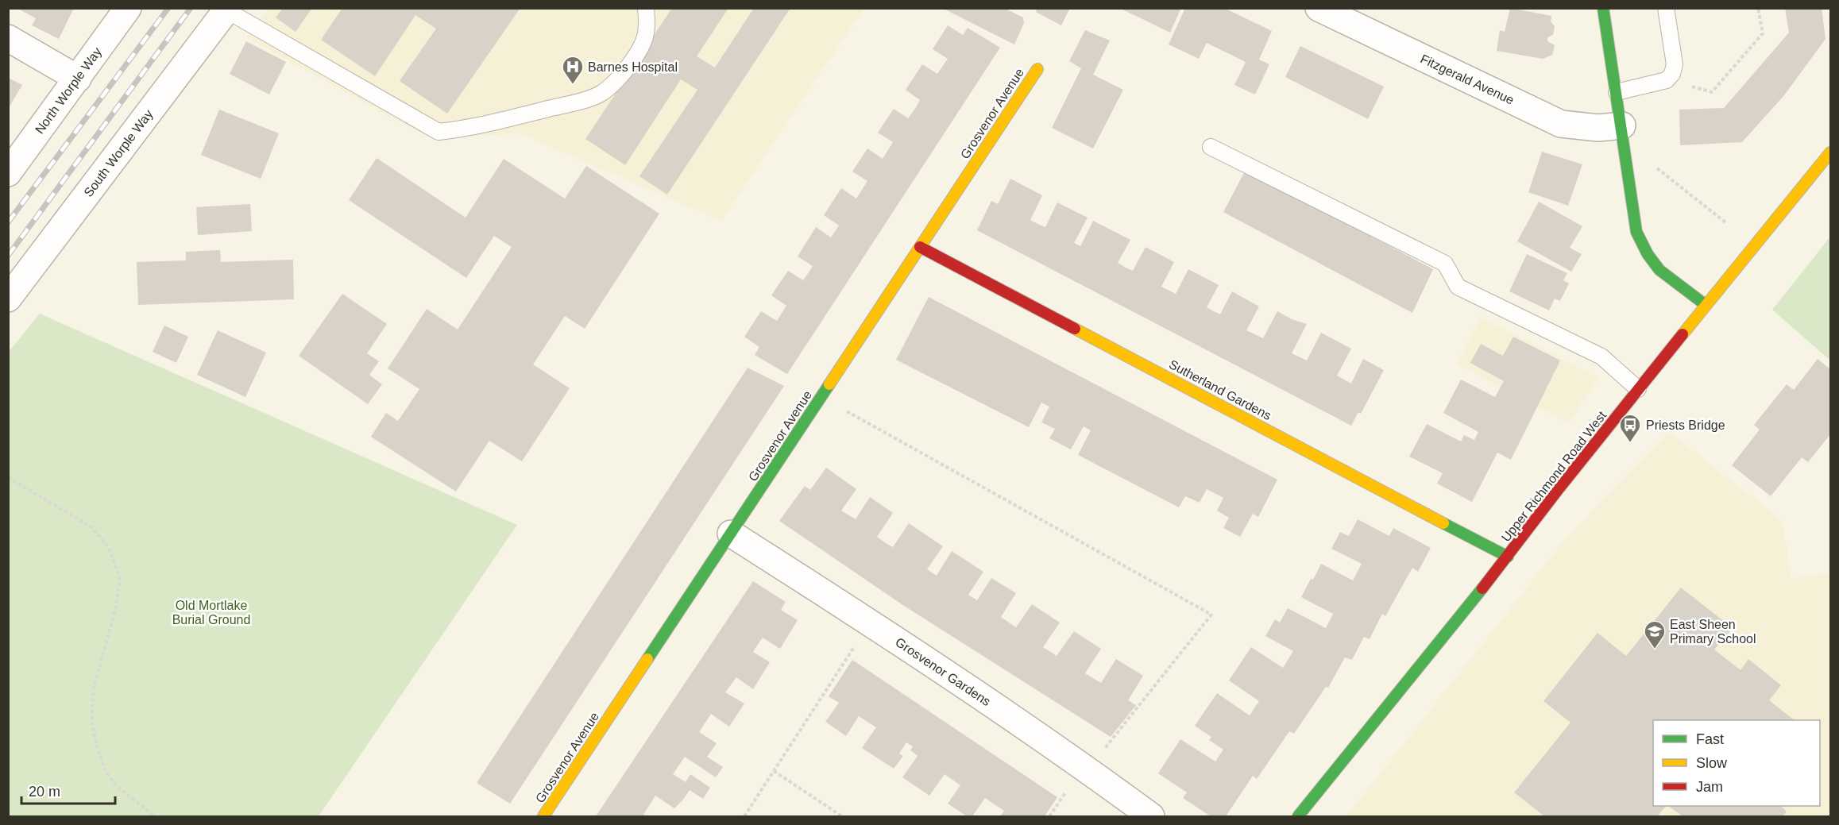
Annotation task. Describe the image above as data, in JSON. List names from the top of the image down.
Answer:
{
  "streets": {
    "main road": ["Grosvenor Avenue", "Sutherland Gardens", "Upper Richmond Road West"],
    "street": [
      "Fitzgerald Avenue",
      "North Worple Way",
      "South Worple Way",
      "Grosvenor Gardens"
    ]
  },
  "crossings": [
    ["Grosvenor Avenue", "Sutherland Gardens"],
    ["Grosvenor Avenue", "Grosvenor Gardens"],
    ["Sutherland Gardens", "Upper Richmond Road West"]
  ],
  "parks": ["Old Mortlake Burial Ground"],
  "places": {
    "hospital": ["Barnes Hospital"],
    "bus stop": ["Priests Bridge"],
    "school or university": ["East Sheen Primary School"]
  },
  "legend": ["Fast", "Slow", "Jam"],
  "scale_bar": "20 m"
}
